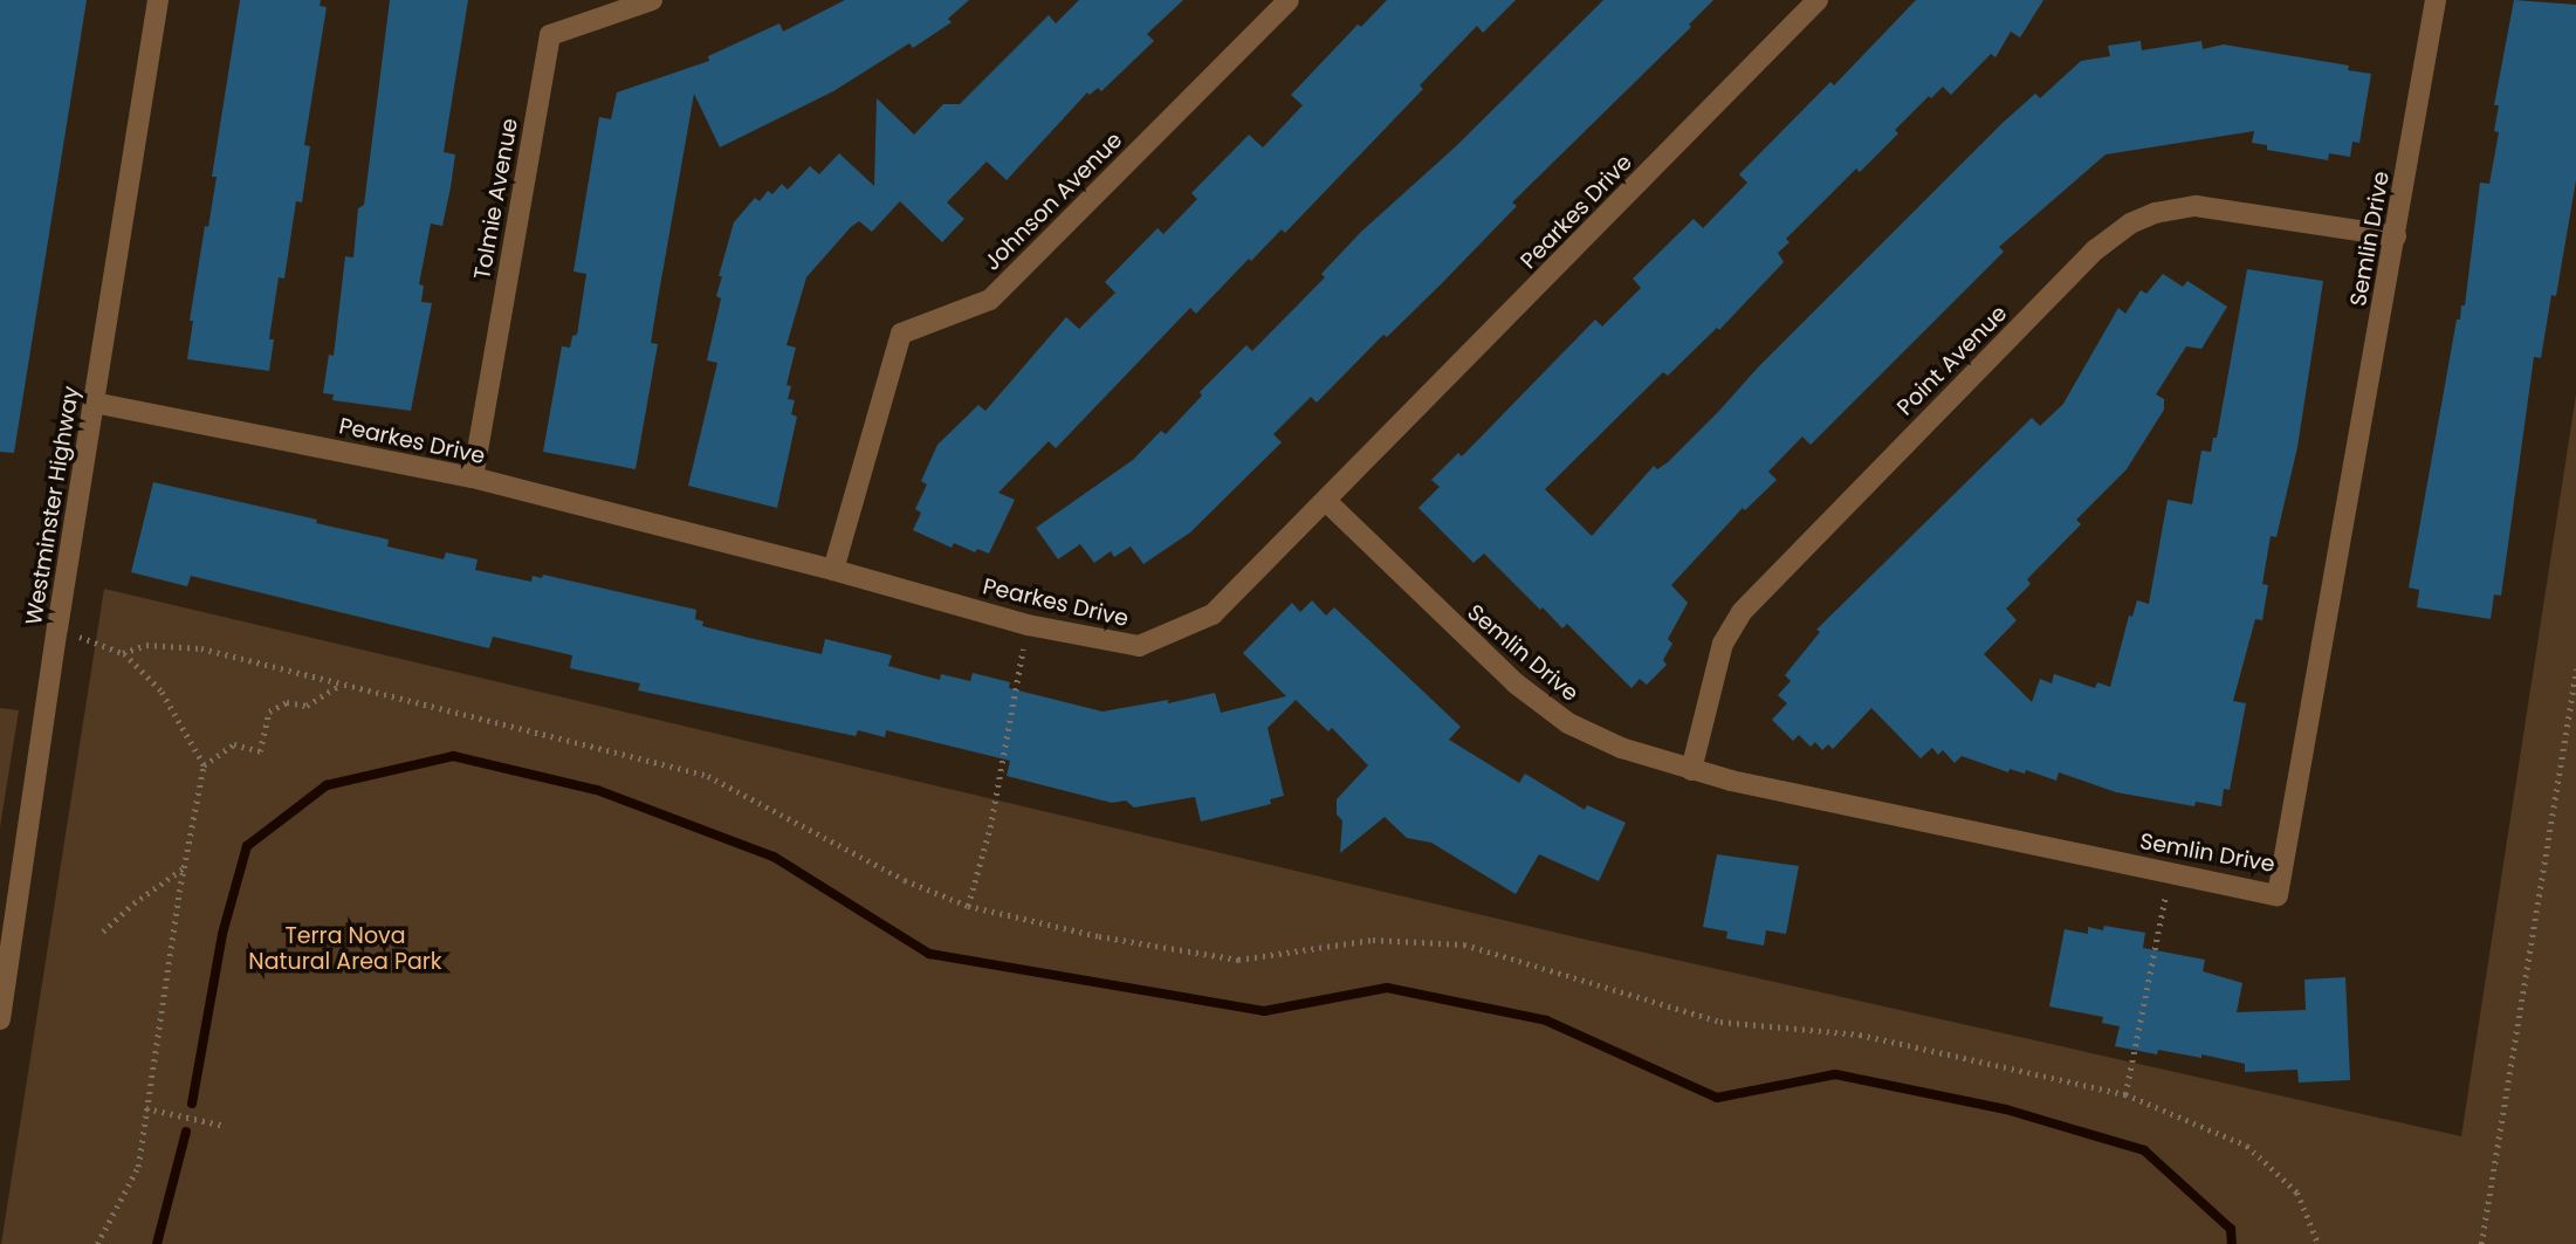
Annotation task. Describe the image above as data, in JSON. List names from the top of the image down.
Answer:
{
  "streets": {
    "street": [
      "Tolmie Avenue",
      "Johnson Avenue",
      "Pearkes Drive",
      "Semlin Drive",
      "Point Avenue",
      "Westminster Highway"
    ]
  },
  "crossings": [
    ["Tolmie Avenue", "Pearkes Drive"],
    ["Johnson Avenue", "Pearkes Drive"],
    ["Pearkes Drive", "Semlin Drive"],
    ["Pearkes Drive", "Westminster Highway"],
    ["Semlin Drive", "Point Avenue"]
  ],
  "parks": ["Terra Nova Natural Area Park"]
}
